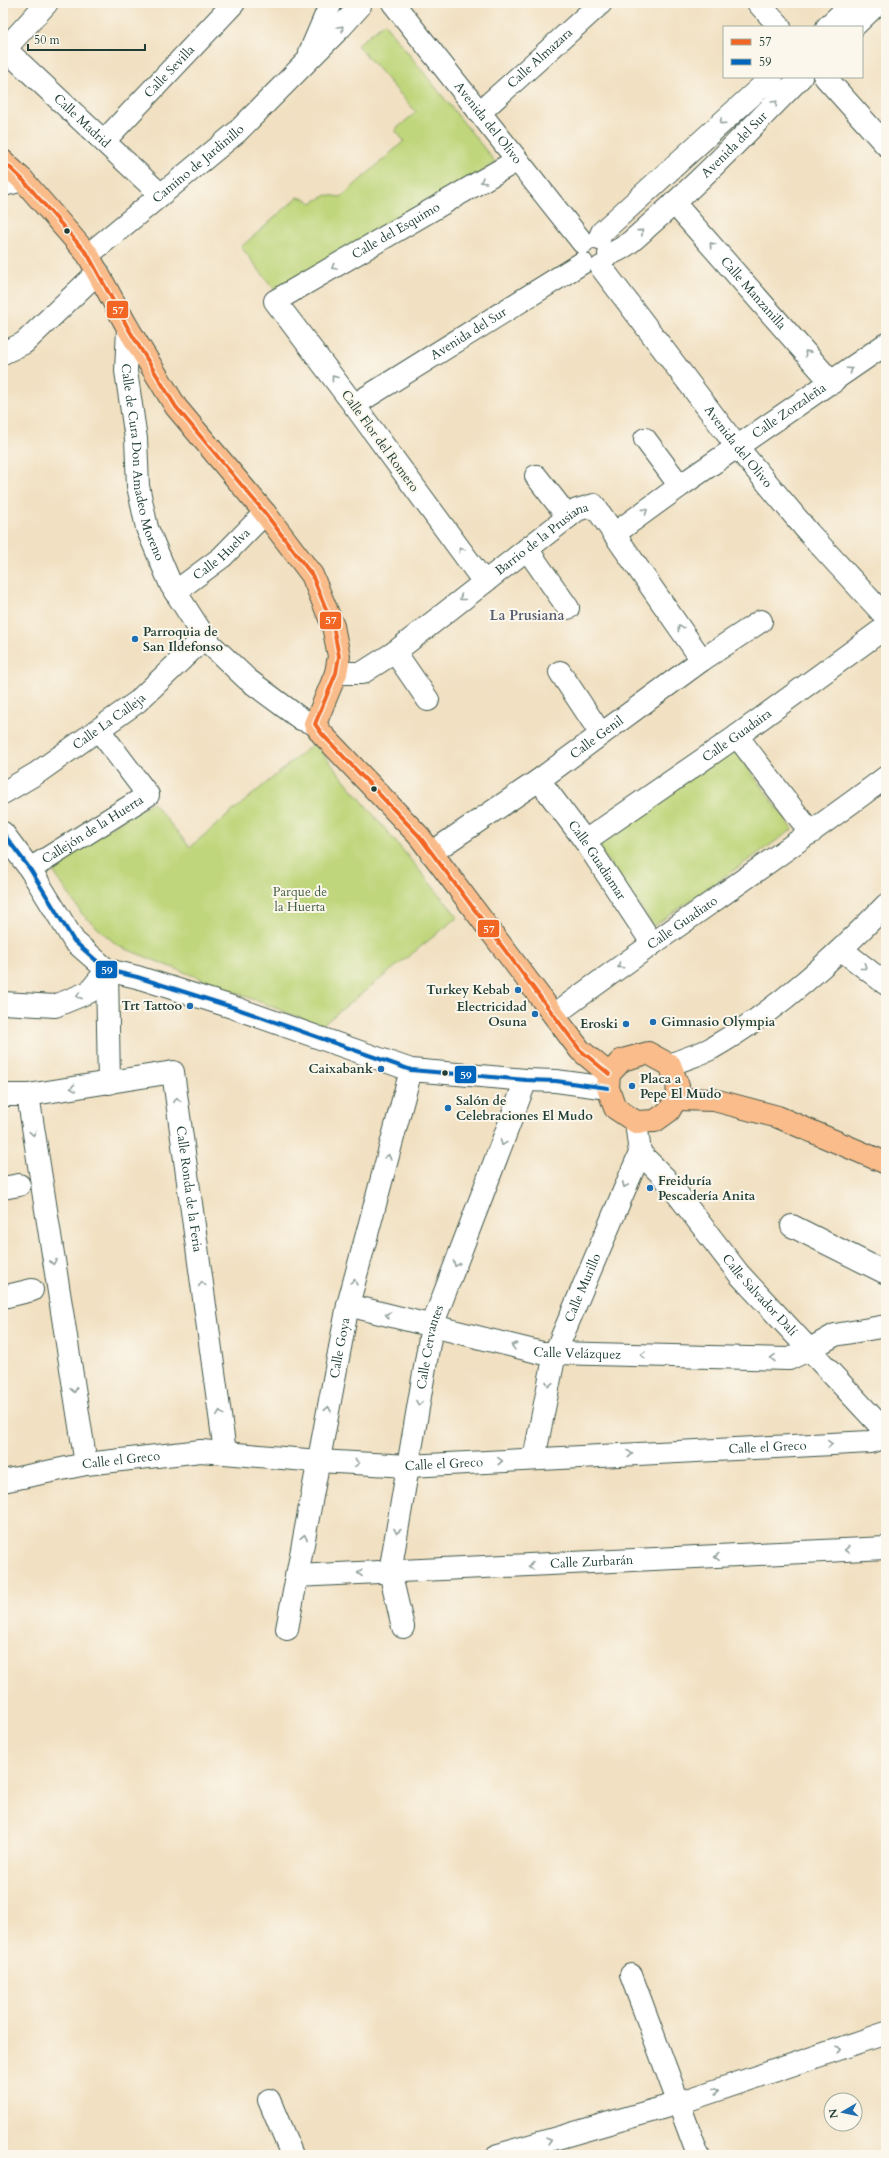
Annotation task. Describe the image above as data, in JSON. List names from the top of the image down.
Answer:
{
  "streets": {
    "street": [
      "Calle Almazara",
      "Calle Sevilla",
      "Calle Madrid",
      "Avenida del Olivo",
      "Avenida del Sur",
      "Camino de Jardinillo",
      "Calle del Esquimo",
      "Calle Manzanilla",
      "Calle Zorzaleña",
      "Calle Flor del Romero",
      "Calle de Cura Don Amadeo Moreno",
      "Barrio de la Prusiana",
      "Calle Huelva",
      "Calle La Calleja",
      "Calle Guadaira",
      "Calle Genil",
      "Callejón de la Huerta",
      "Calle Guadiamar",
      "Calle Guadiato",
      "Calle Ronda de la Feria",
      "Calle Murillo",
      "Calle Salvador Dalí",
      "Calle Goya",
      "Calle Cervantes",
      "Calle Velázquez",
      "Calle el Greco",
      "Calle Zurbarán"
    ]
  },
  "crossings": [
    ["Calle Almazara", "Avenida del Olivo"],
    ["Calle Sevilla", "Calle Madrid"],
    ["Calle Madrid", "Camino de Jardinillo"],
    ["Avenida del Olivo", "Avenida del Sur"],
    ["Avenida del Olivo", "Calle del Esquimo"],
    ["Avenida del Olivo", "Calle Zorzaleña"],
    ["Avenida del Sur", "Calle Manzanilla"],
    ["Avenida del Sur", "Calle Flor del Romero"],
    ["Calle del Esquimo", "Calle Flor del Romero"],
    ["Calle Manzanilla", "Calle Zorzaleña"],
    ["Calle Zorzaleña", "Barrio de la Prusiana"],
    ["Calle Flor del Romero", "Barrio de la Prusiana"],
    ["Calle de Cura Don Amadeo Moreno", "Calle Huelva"],
    ["Calle de Cura Don Amadeo Moreno", "Calle La Calleja"],
    ["Barrio de la Prusiana", "Calle Genil"],
    ["Calle La Calleja", "Callejón de la Huerta"],
    ["Calle Guadaira", "Calle Guadiamar"],
    ["Calle Genil", "Calle Guadiamar"],
    ["Calle Guadiamar", "Calle Guadiato"],
    ["Calle Ronda de la Feria", "Calle el Greco"],
    ["Calle Murillo", "Calle Salvador Dalí"],
    ["Calle Murillo", "Calle Velázquez"],
    ["Calle Murillo", "Calle el Greco"],
    ["Calle Salvador Dalí", "Calle Velázquez"],
    ["Calle Goya", "Calle Velázquez"],
    ["Calle Goya", "Calle el Greco"],
    ["Calle Goya", "Calle Zurbarán"],
    ["Calle Cervantes", "Calle Velázquez"],
    ["Calle Cervantes", "Calle el Greco"],
    ["Calle Cervantes", "Calle Zurbarán"]
  ],
  "one_way": [
    "Calle del Esquimo",
    "Calle Zorzaleña",
    "Calle Flor del Romero",
    "Calle Murillo",
    "Calle Goya",
    "Calle Cervantes",
    "Calle Velázquez",
    "Calle el Greco",
    "Calle Zurbarán"
  ],
  "districts": ["La Prusiana"],
  "parks": ["Parque de la Huerta"],
  "places": [
    "Parroquia de San Ildefonso",
    "Turkey Kebab",
    "Trt Tattoo",
    "Electricidad Osuna",
    "Gimnasio Olympia",
    "Eroski",
    "Caixabank",
    "Placa a Pepe El Mudo",
    "Salón de Celebraciones El Mudo",
    "Freiduría Pescadería Anita"
  ],
  "lines": ["transit line 57", "transit line 59"],
  "legend": ["57", "59"],
  "scale_bar": "50 m",
  "north": "left"
}
